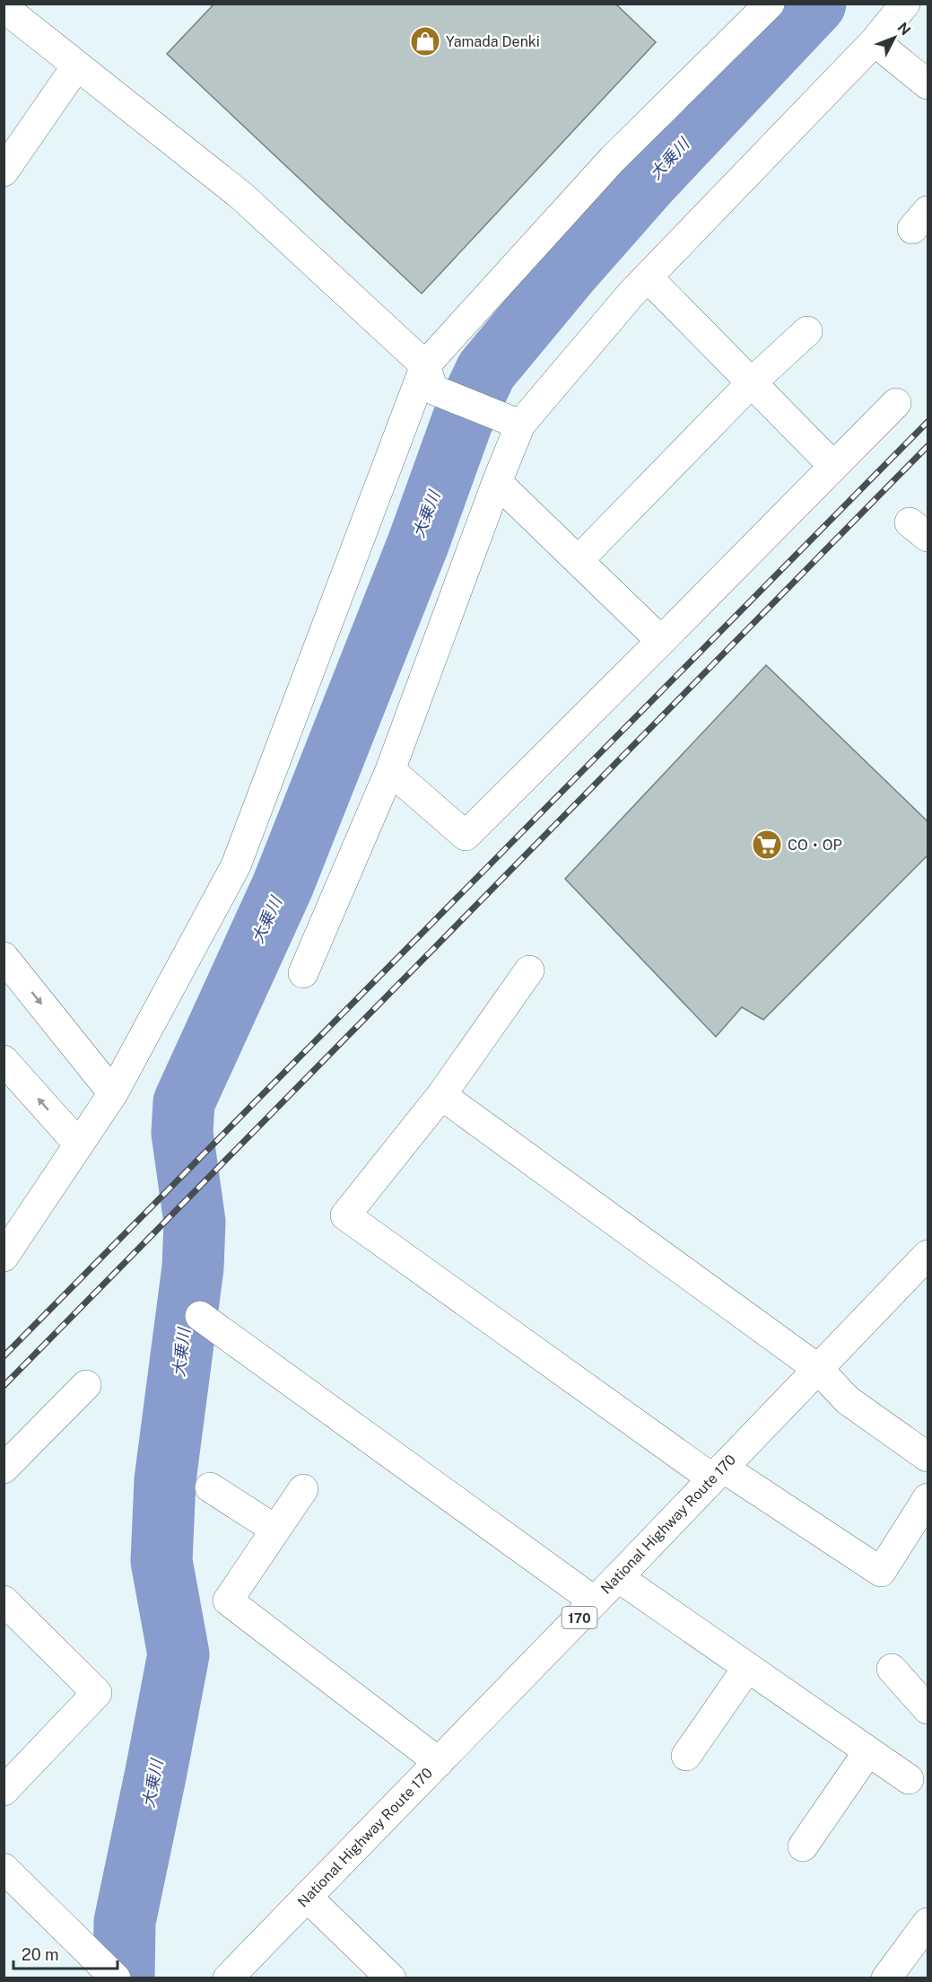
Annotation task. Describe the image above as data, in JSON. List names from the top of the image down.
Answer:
{
  "streets": {
    "main road": ["National Highway Route 170", "170"]
  },
  "water": ["大乗川"],
  "places": {
    "shop": ["Yamada Denki"],
    "supermarket": ["CO・OP"]
  },
  "scale_bar": "20 m",
  "north": "top right"
}
